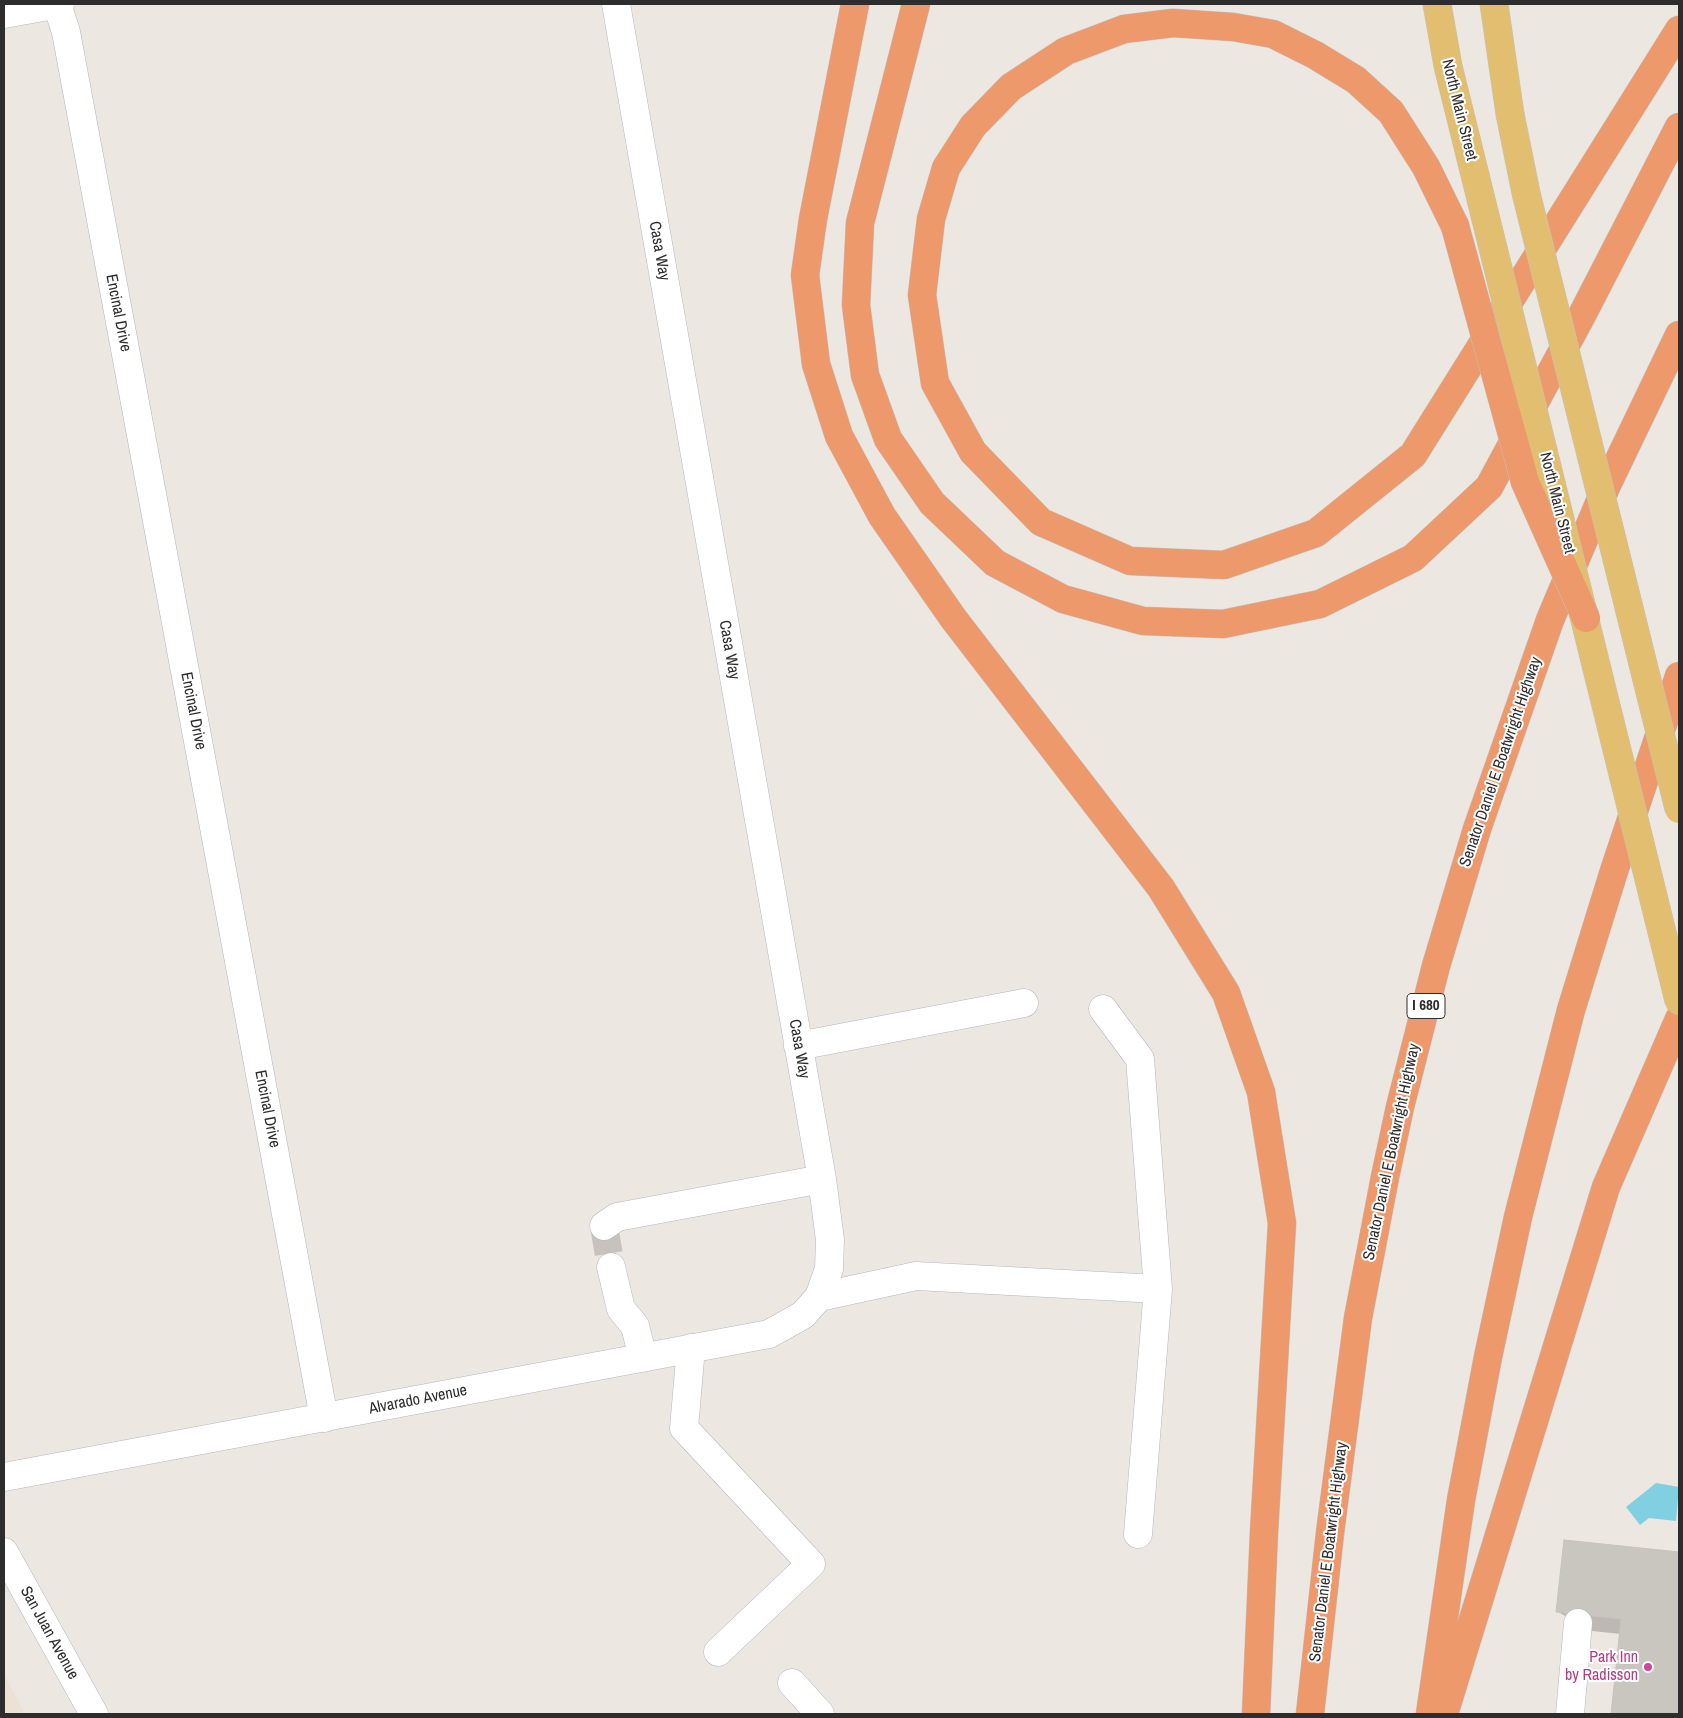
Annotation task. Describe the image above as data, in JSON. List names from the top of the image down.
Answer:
{
  "streets": {
    "highway": ["Senator Daniel E Boatwright Highway", "I 680"],
    "main road": ["North Main Street"],
    "street": [
      "Casa Way",
      "Encinal Drive",
      "Alvarado Avenue",
      "San Juan Avenue"
    ]
  },
  "crossings": [
    ["Casa Way", "Alvarado Avenue"],
    ["Encinal Drive", "Alvarado Avenue"]
  ],
  "places": ["Park Inn by Radisson"]
}
